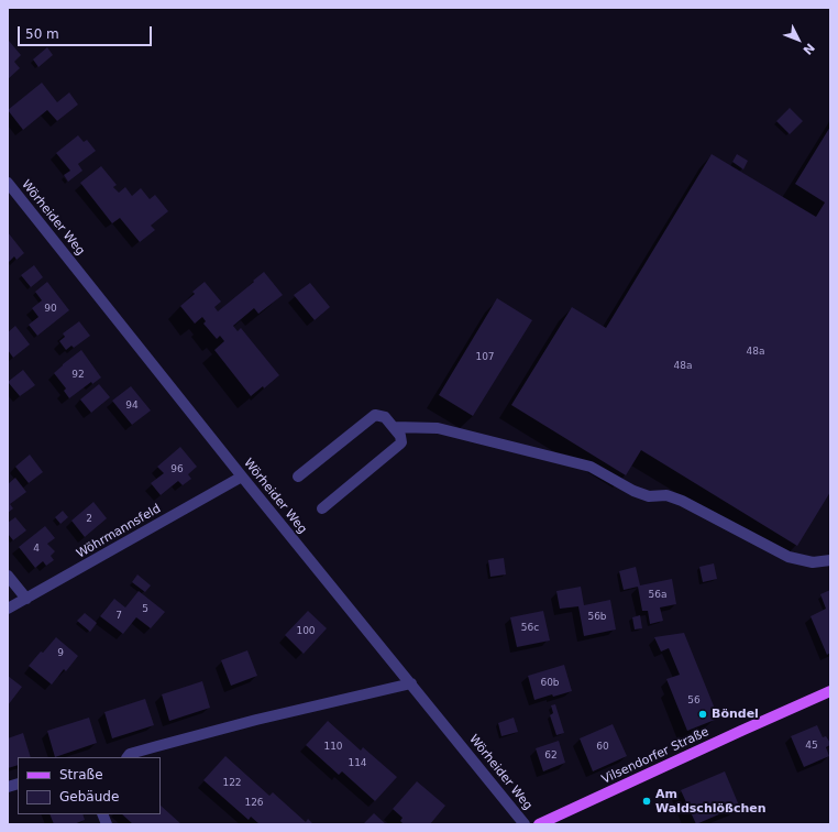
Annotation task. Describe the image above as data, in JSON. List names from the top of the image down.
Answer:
{
  "streets": {
    "main road": ["Vilsendorfer Straße"],
    "street": ["Wörheider Weg", "Wöhrmannsfeld"]
  },
  "crossings": [
    ["Wörheider Weg", "Wöhrmannsfeld"]
  ],
  "places": ["Böndel", "Am Waldschlößchen"],
  "house_numbers": [
    "90",
    "48a",
    "107",
    "48a",
    "92",
    "94",
    "96",
    "2",
    "4",
    "56a",
    "5",
    "7",
    "56b",
    "56c",
    "100",
    "9",
    "60b",
    "56",
    "45",
    "110",
    "60",
    "62",
    "114",
    "122",
    "126"
  ],
  "legend": ["Straße", "Gebäude"],
  "scale_bar": "50 m",
  "north": "bottom right"
}
